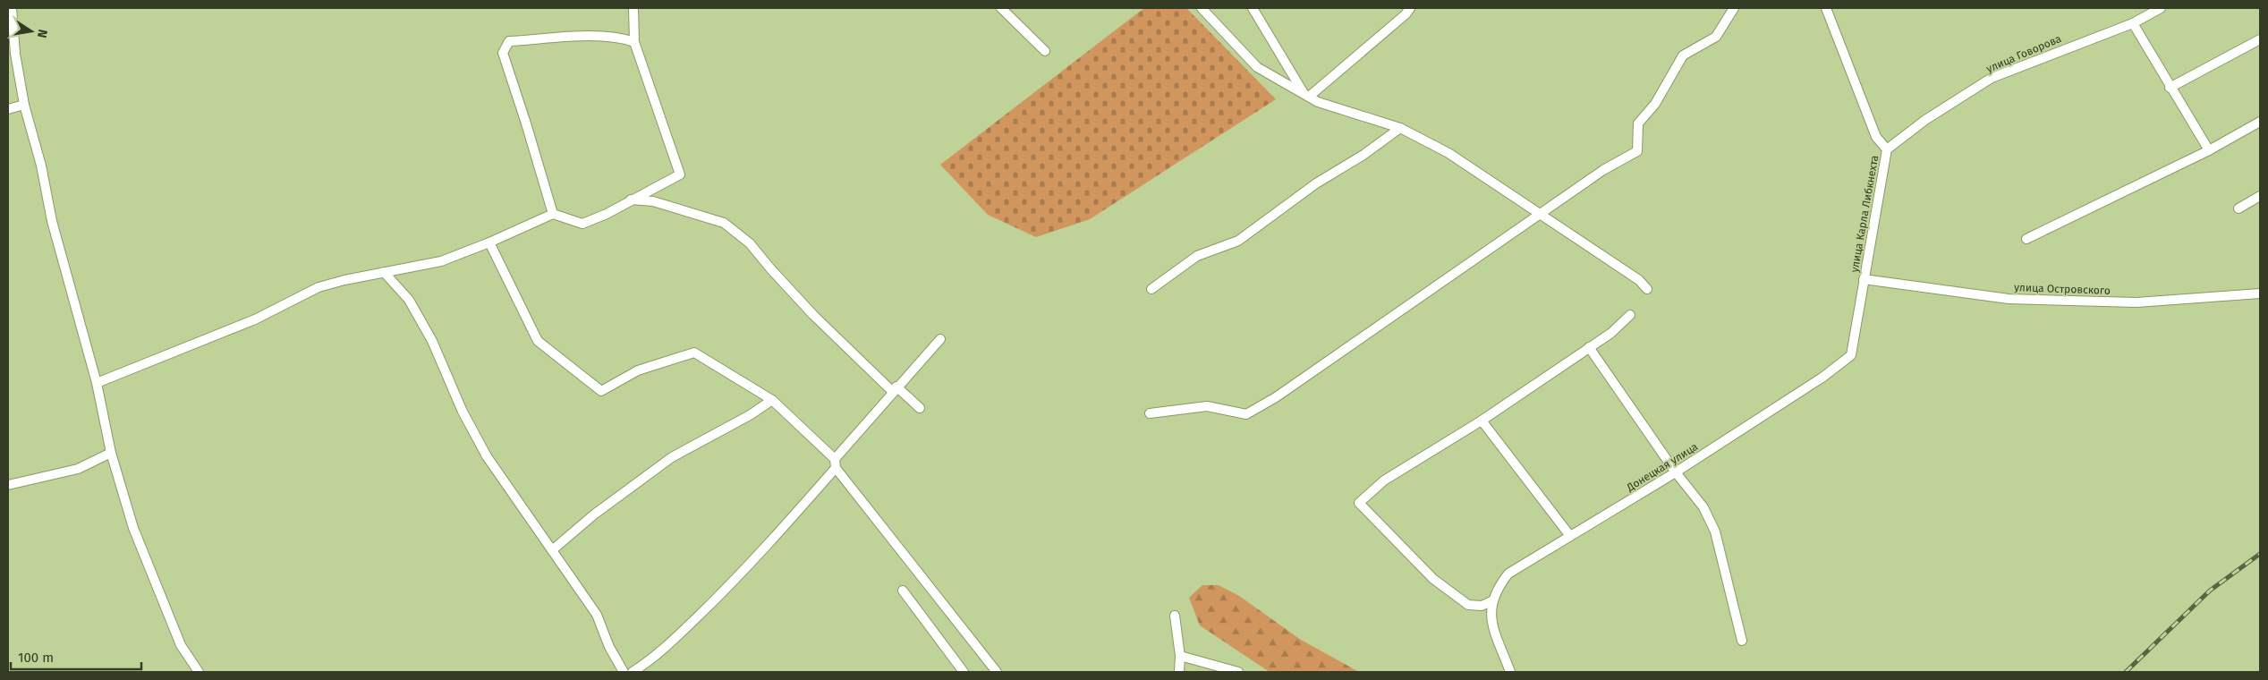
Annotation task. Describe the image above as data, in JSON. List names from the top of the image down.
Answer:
{
  "streets": {
    "street": [
      "улица Говорова",
      "улица Карла Либкнехта",
      "улица Островского",
      "Донецкая улица"
    ]
  },
  "crossings": [
    ["улица Говорова", "улица Карла Либкнехта"],
    ["улица Карла Либкнехта", "улица Островского"],
    ["улица Карла Либкнехта", "Донецкая улица"]
  ],
  "scale_bar": "100 m",
  "north": "right"
}
